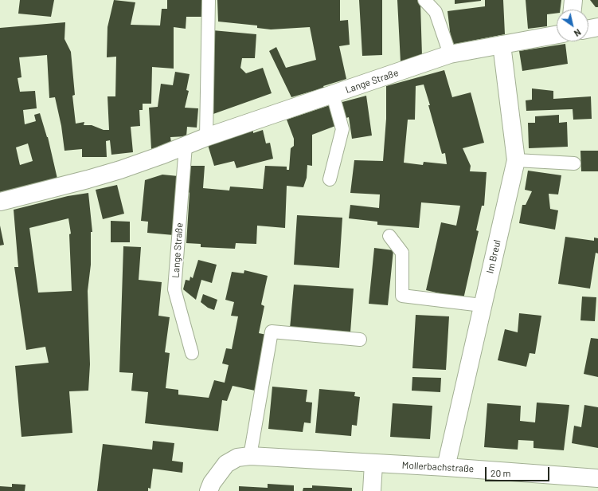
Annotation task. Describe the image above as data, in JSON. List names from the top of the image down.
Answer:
{
  "streets": {
    "street": ["Lange Straße", "Im Breul", "Mollerbachstraße"]
  },
  "crossings": [
    ["Lange Straße", "Im Breul"],
    ["Im Breul", "Mollerbachstraße"]
  ],
  "scale_bar": "20 m",
  "north": "bottom right"
}
